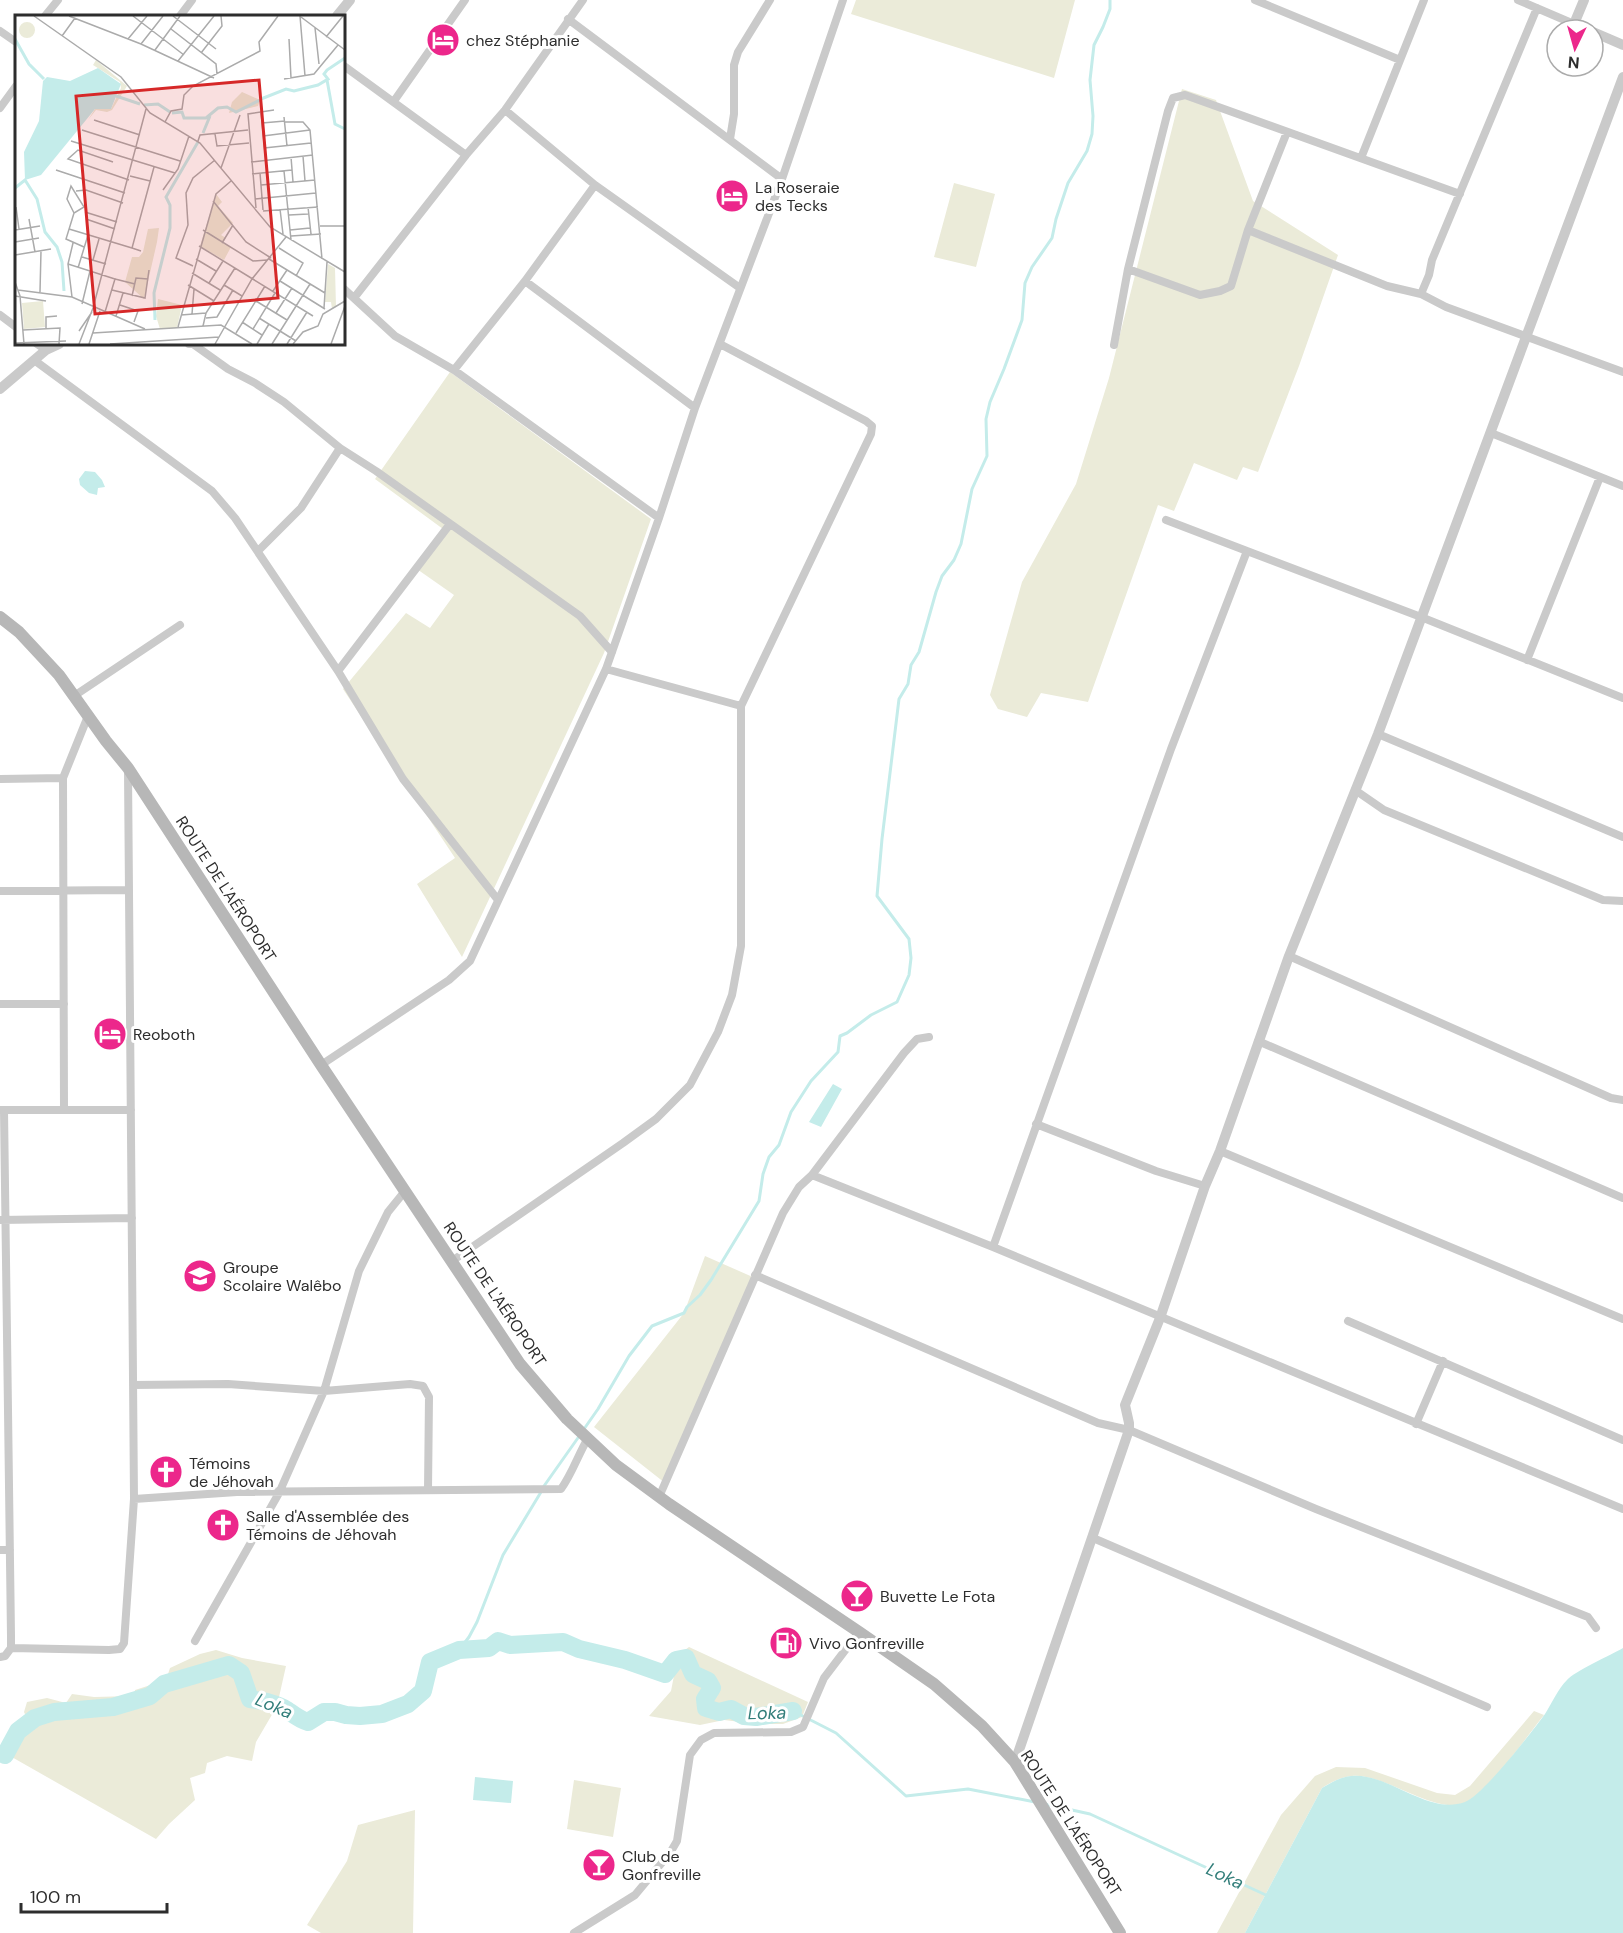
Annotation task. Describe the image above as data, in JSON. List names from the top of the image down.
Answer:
{
  "streets": {
    "main road": ["ROUTE DE L'AÉROPORT"]
  },
  "water": ["Loka"],
  "places": {
    "hotel": ["chez Stéphanie", "La Roseraie des Tecks", "Reoboth"],
    "school or university": ["Groupe Scolaire Walêbo"],
    "church": ["Témoins de Jéhovah", "Salle d'Assemblée des Témoins de Jéhovah"],
    "bar": ["Buvette Le Fota", "Club de Gonfreville"],
    "fuel station": ["Vivo Gonfreville"]
  },
  "scale_bar": "100 m",
  "north": "bottom"
}
